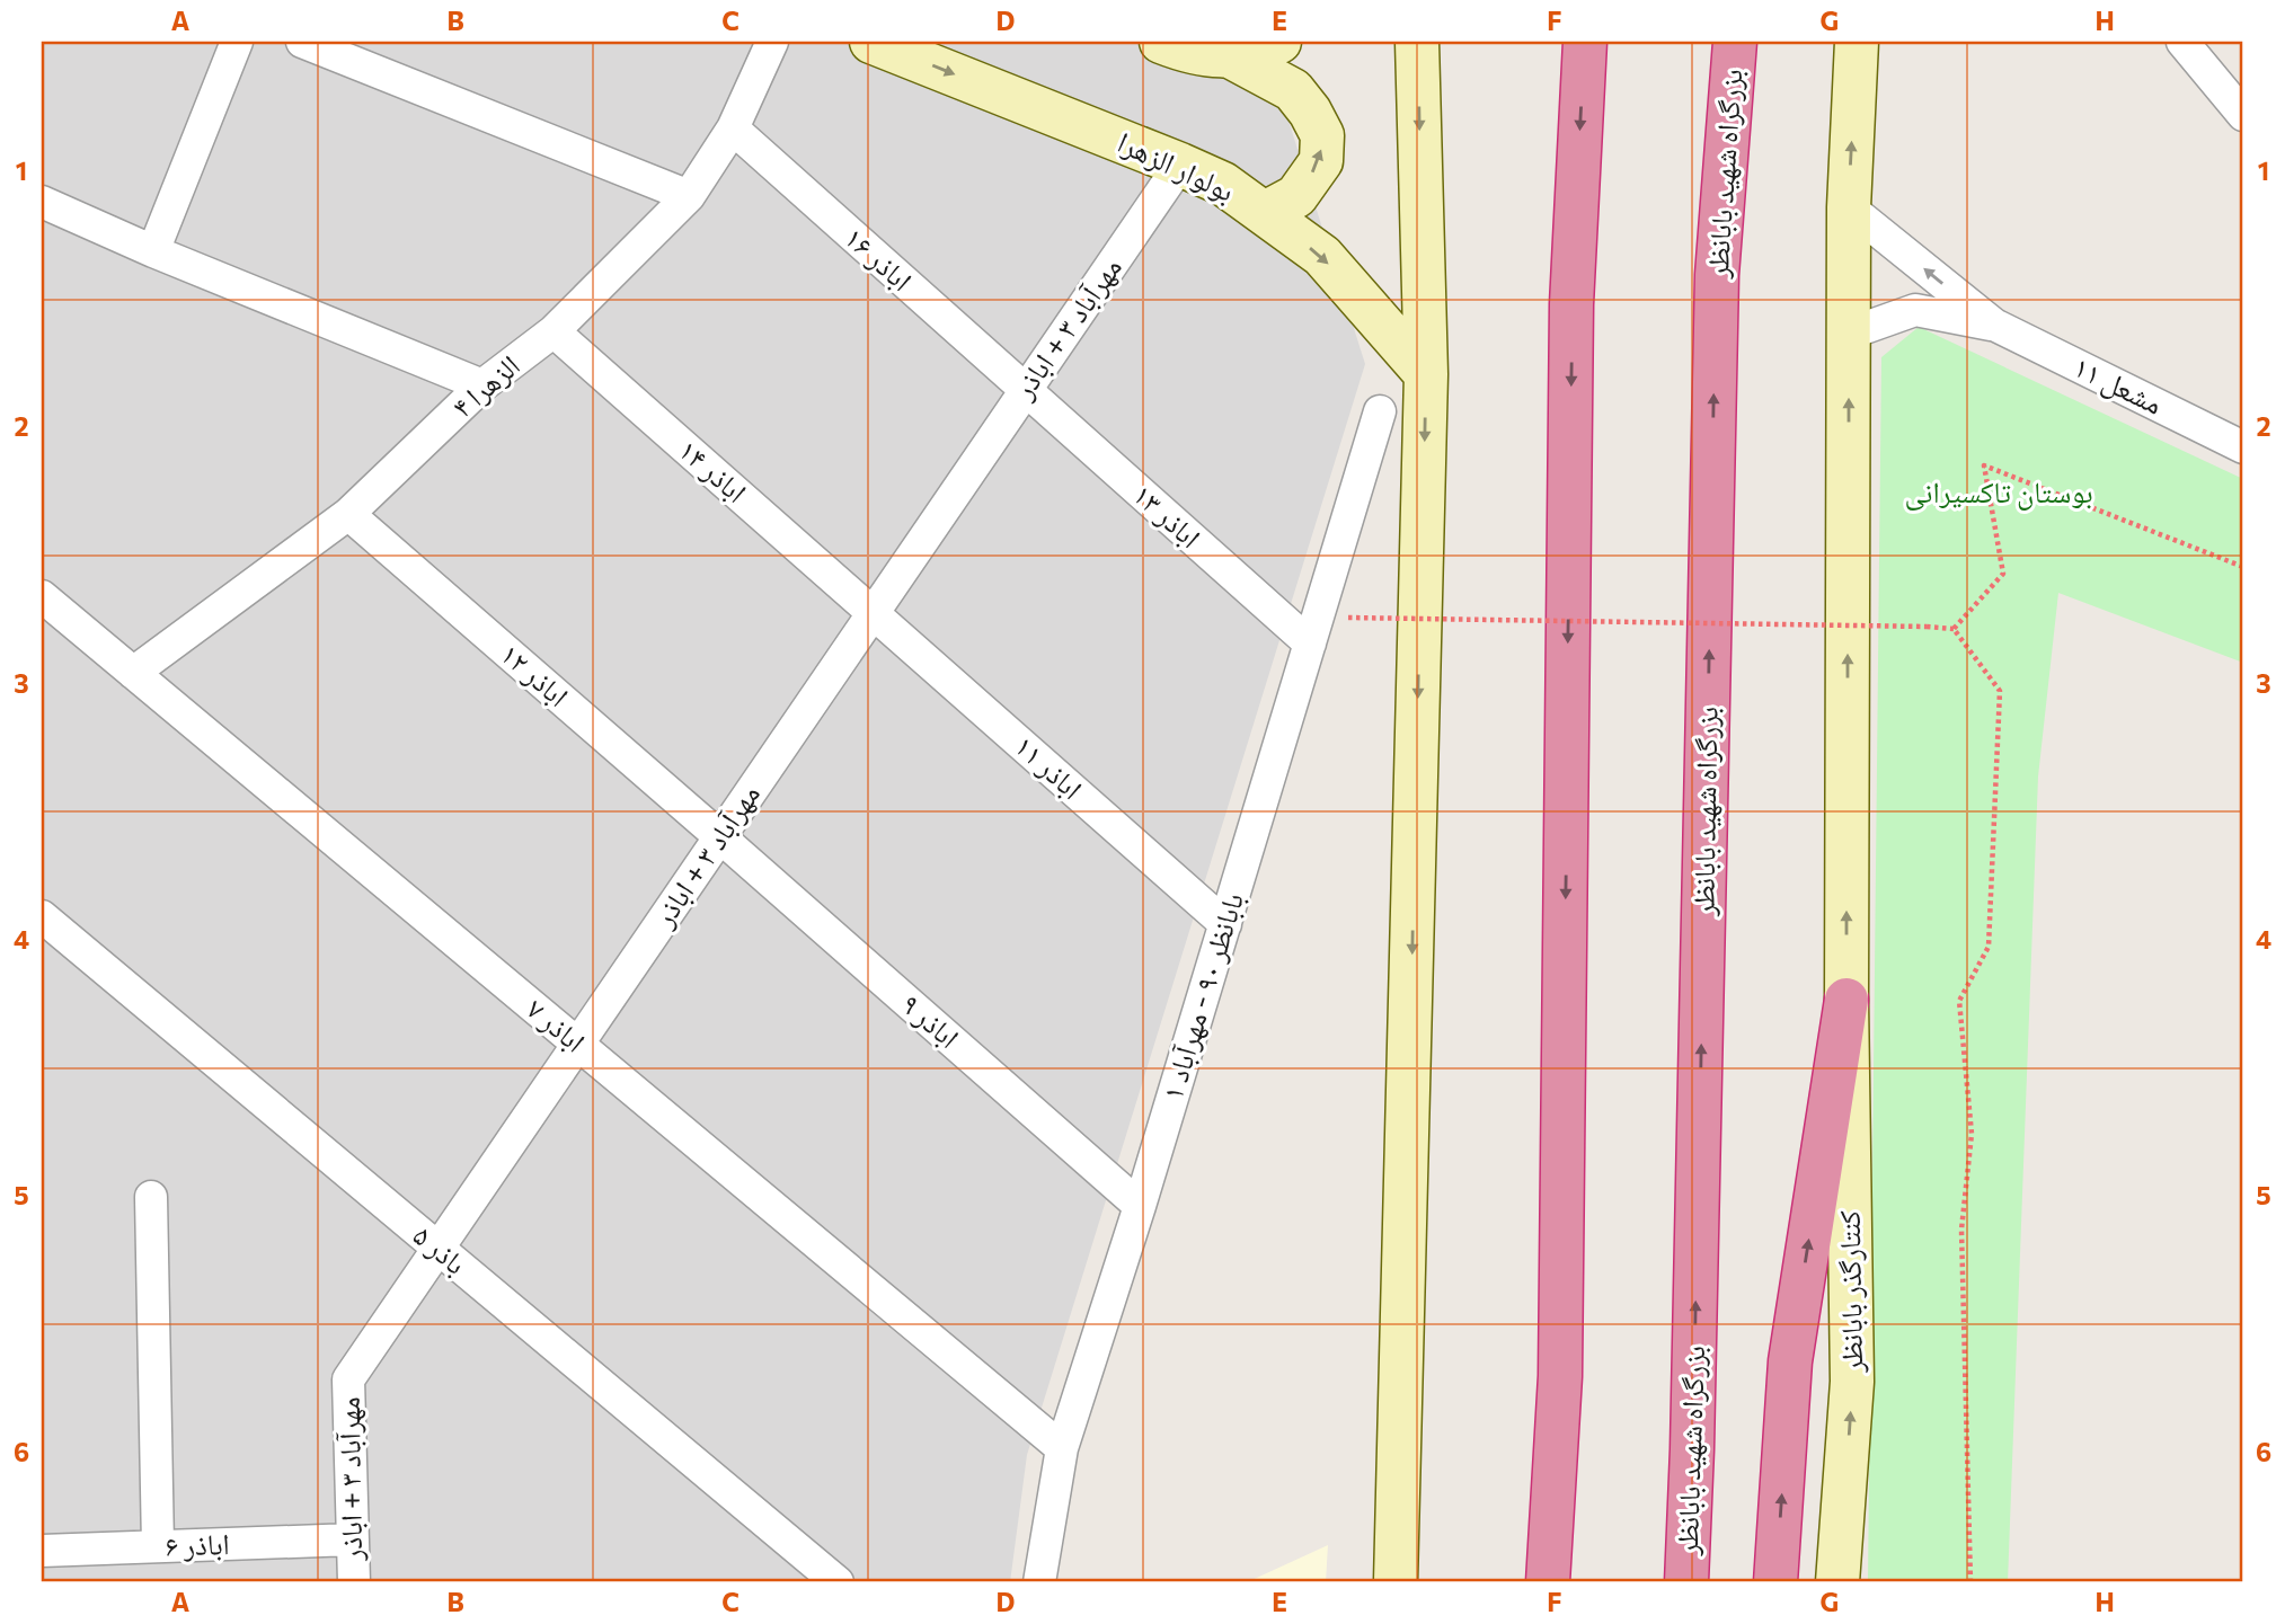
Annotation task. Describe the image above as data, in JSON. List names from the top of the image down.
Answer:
{
  "streets": {
    "highway": ["بزرگراه شهید بابانظر"],
    "main road": ["بولوار الزهرا", "کنتارگذر بابانظر"],
    "street": [
      "اباذر ۱۶",
      "مهرآباد ۳ + اباذر",
      "مشعل ۱۱",
      "الزهرا ۴",
      "اباذر ۱۴",
      "اباذر ۱۳",
      "اباذر ۱۲",
      "اباذر ۱۱",
      "بابانظر ۹۰ - مهرآباد ۱",
      "اباذر ۹",
      "اباذر ۷",
      "باذر ۵",
      "اباذر ۶"
    ]
  },
  "crossings": [
    ["بولوار الزهرا", "مهرآباد ۳ + اباذر"],
    ["اباذر ۱۶", "مهرآباد ۳ + اباذر"],
    ["اباذر ۱۶", "الزهرا ۴"],
    ["اباذر ۱۶", "اباذر ۱۳"],
    ["مهرآباد ۳ + اباذر", "اباذر ۱۴"],
    ["مهرآباد ۳ + اباذر", "اباذر ۱۳"],
    ["مهرآباد ۳ + اباذر", "اباذر ۱۲"],
    ["مهرآباد ۳ + اباذر", "اباذر ۱۱"],
    ["مهرآباد ۳ + اباذر", "اباذر ۹"],
    ["مهرآباد ۳ + اباذر", "اباذر ۷"],
    ["مهرآباد ۳ + اباذر", "باذر ۵"],
    ["مهرآباد ۳ + اباذر", "اباذر ۶"],
    ["الزهرا ۴", "اباذر ۱۴"],
    ["الزهرا ۴", "اباذر ۱۲"],
    ["الزهرا ۴", "اباذر ۷"],
    ["اباذر ۱۴", "اباذر ۱۱"],
    ["اباذر ۱۳", "بابانظر ۹۰ - مهرآباد ۱"],
    ["اباذر ۱۲", "اباذر ۹"],
    ["اباذر ۱۱", "بابانظر ۹۰ - مهرآباد ۱"],
    ["بابانظر ۹۰ - مهرآباد ۱", "اباذر ۹"],
    ["بابانظر ۹۰ - مهرآباد ۱", "اباذر ۷"]
  ],
  "one_way": ["بولوار الزهرا", "کنتارگذر بابانظر"],
  "parks": ["بوستان تاکسیرانی"],
  "grid": {
    "columns": [
      "A",
      "B",
      "C",
      "D",
      "E",
      "F",
      "G",
      "H"
    ],
    "rows": [
      "1",
      "2",
      "3",
      "4",
      "5",
      "6"
    ]
  }
}
